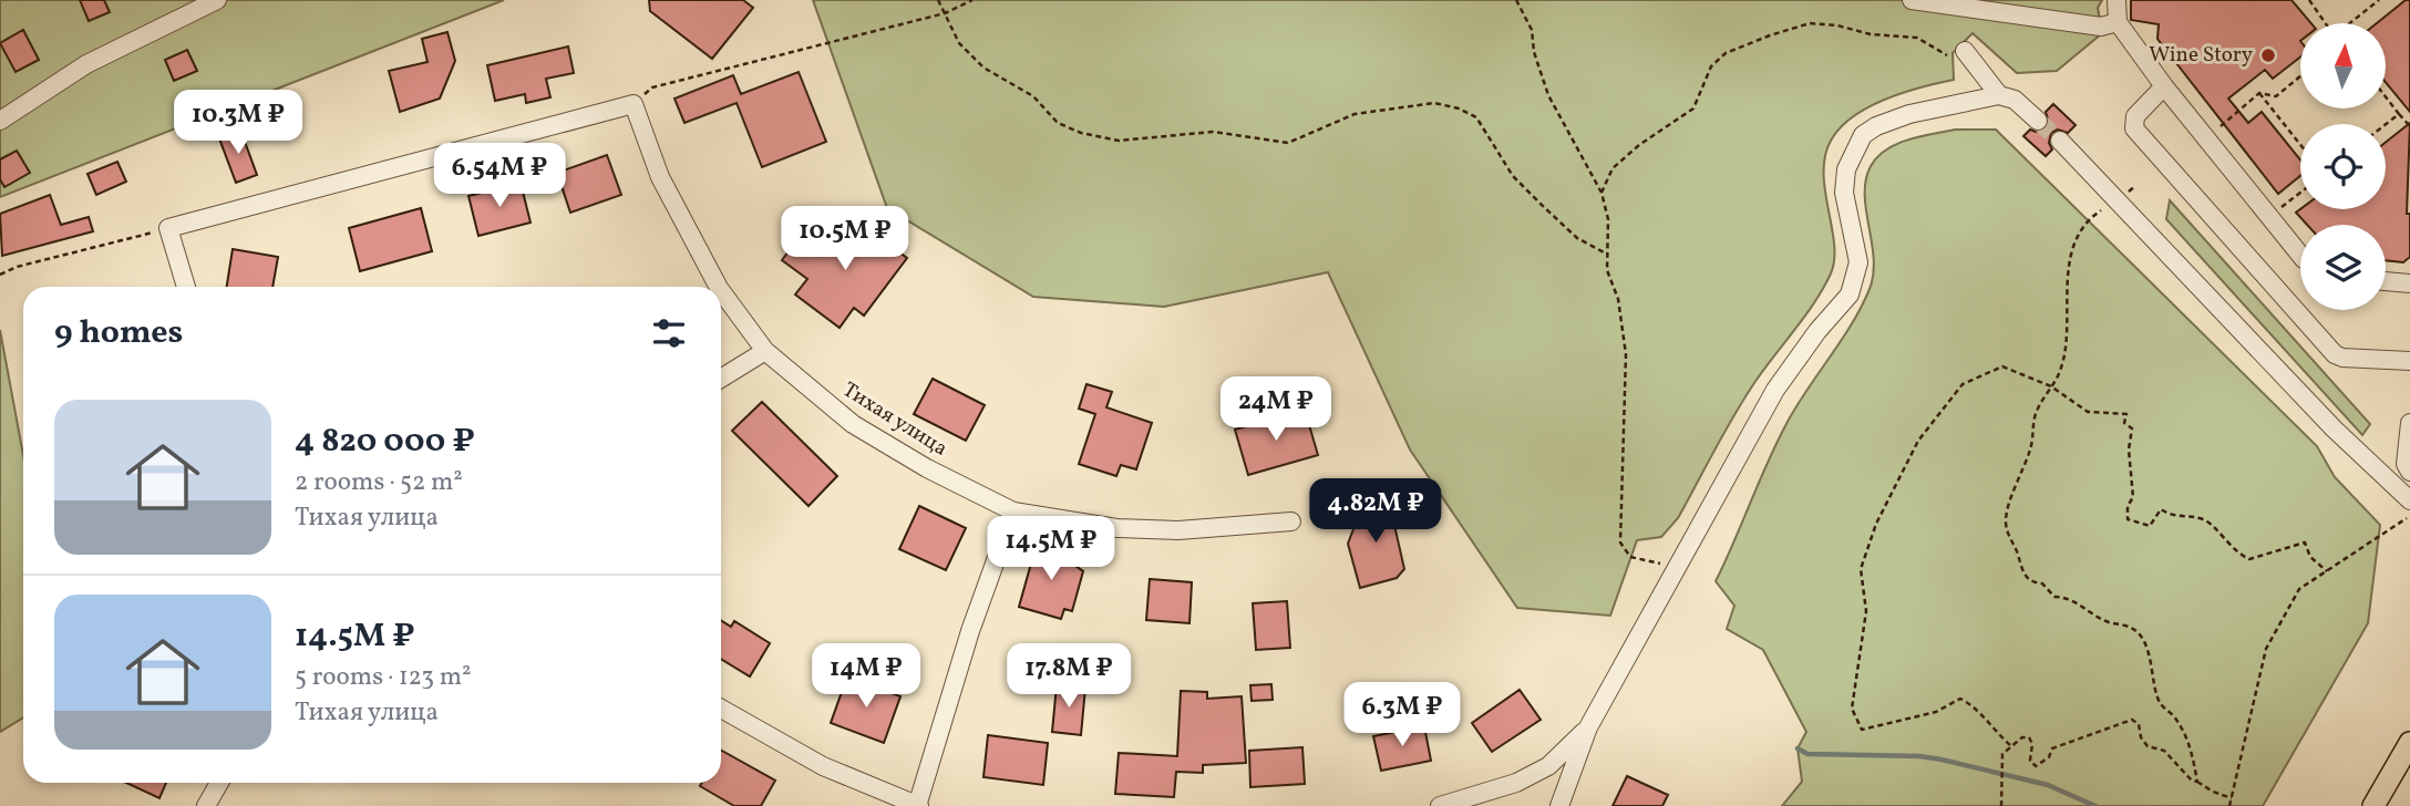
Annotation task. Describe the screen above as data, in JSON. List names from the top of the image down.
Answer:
{
  "streets": {
    "street": ["Тихая улица"]
  },
  "places": ["Wine Story"],
  "north": "top",
  "page": {
    "price": [
      "10.3M ₽",
      "6.54M ₽",
      "10.5M ₽",
      "24M ₽",
      "4.82M ₽",
      "14.5M ₽",
      "14M ₽",
      "17.8M ₽",
      "6.3M ₽"
    ],
    "heading": "9 homes",
    "list": [
      {
        "name": "4 820 000 ₽",
        "note": "2 rooms · 52 m² · Тихая улица"
      },
      {
        "name": "14.5M ₽",
        "note": "5 rooms · 123 m² · Тихая улица"
      }
    ]
  }
}
